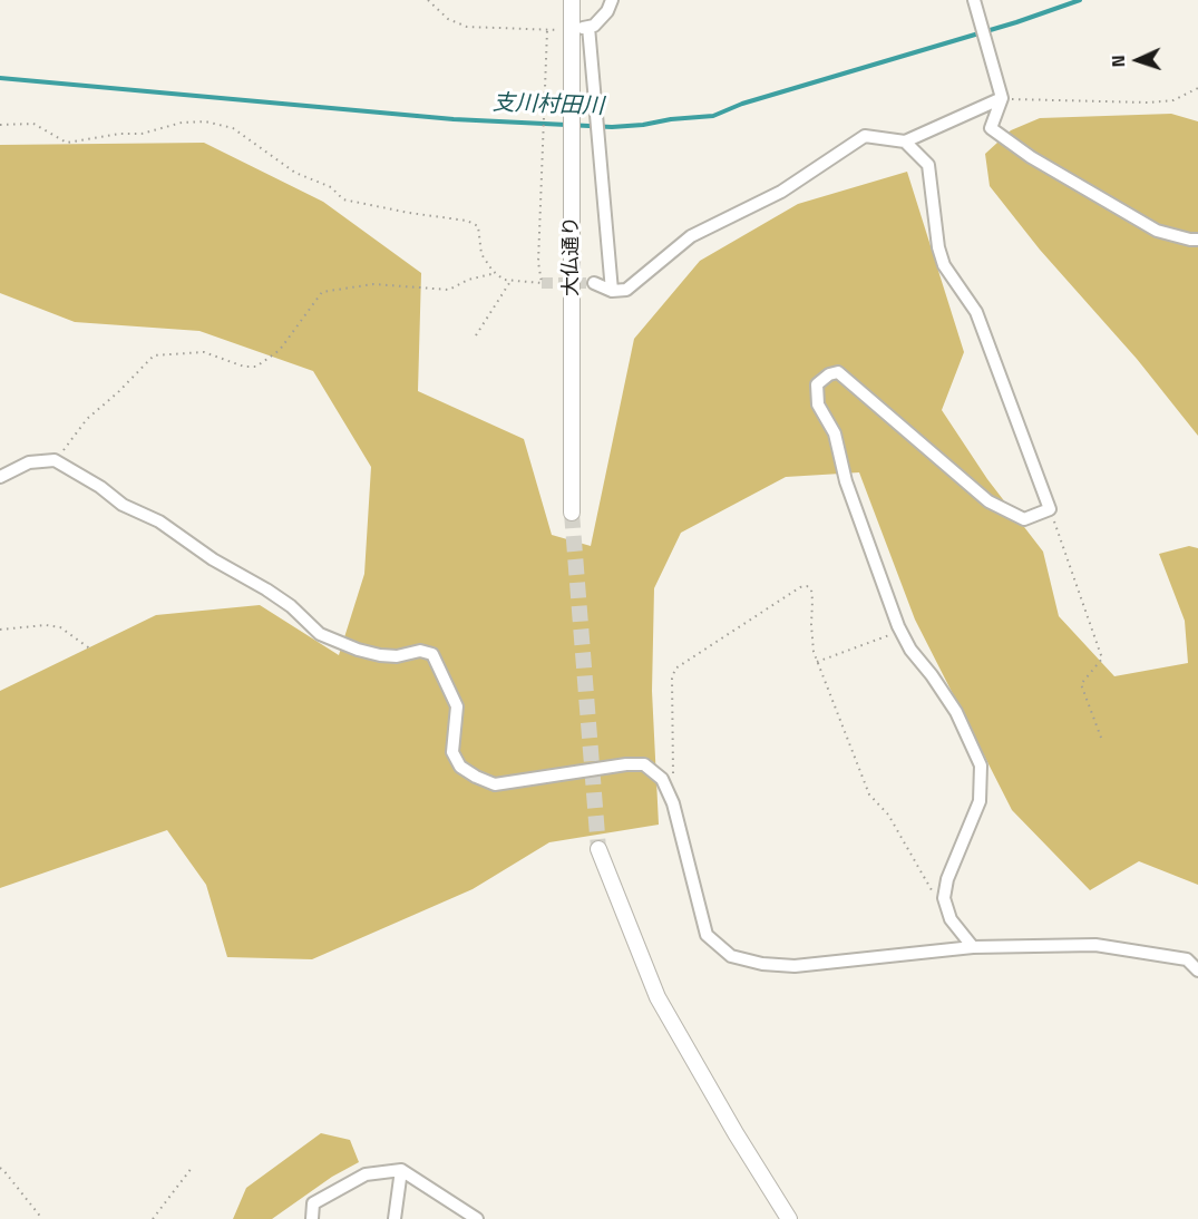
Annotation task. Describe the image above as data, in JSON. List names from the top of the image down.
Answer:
{
  "streets": {
    "street": ["大仏通り"]
  },
  "water": ["支川村田川"],
  "north": "left"
}
